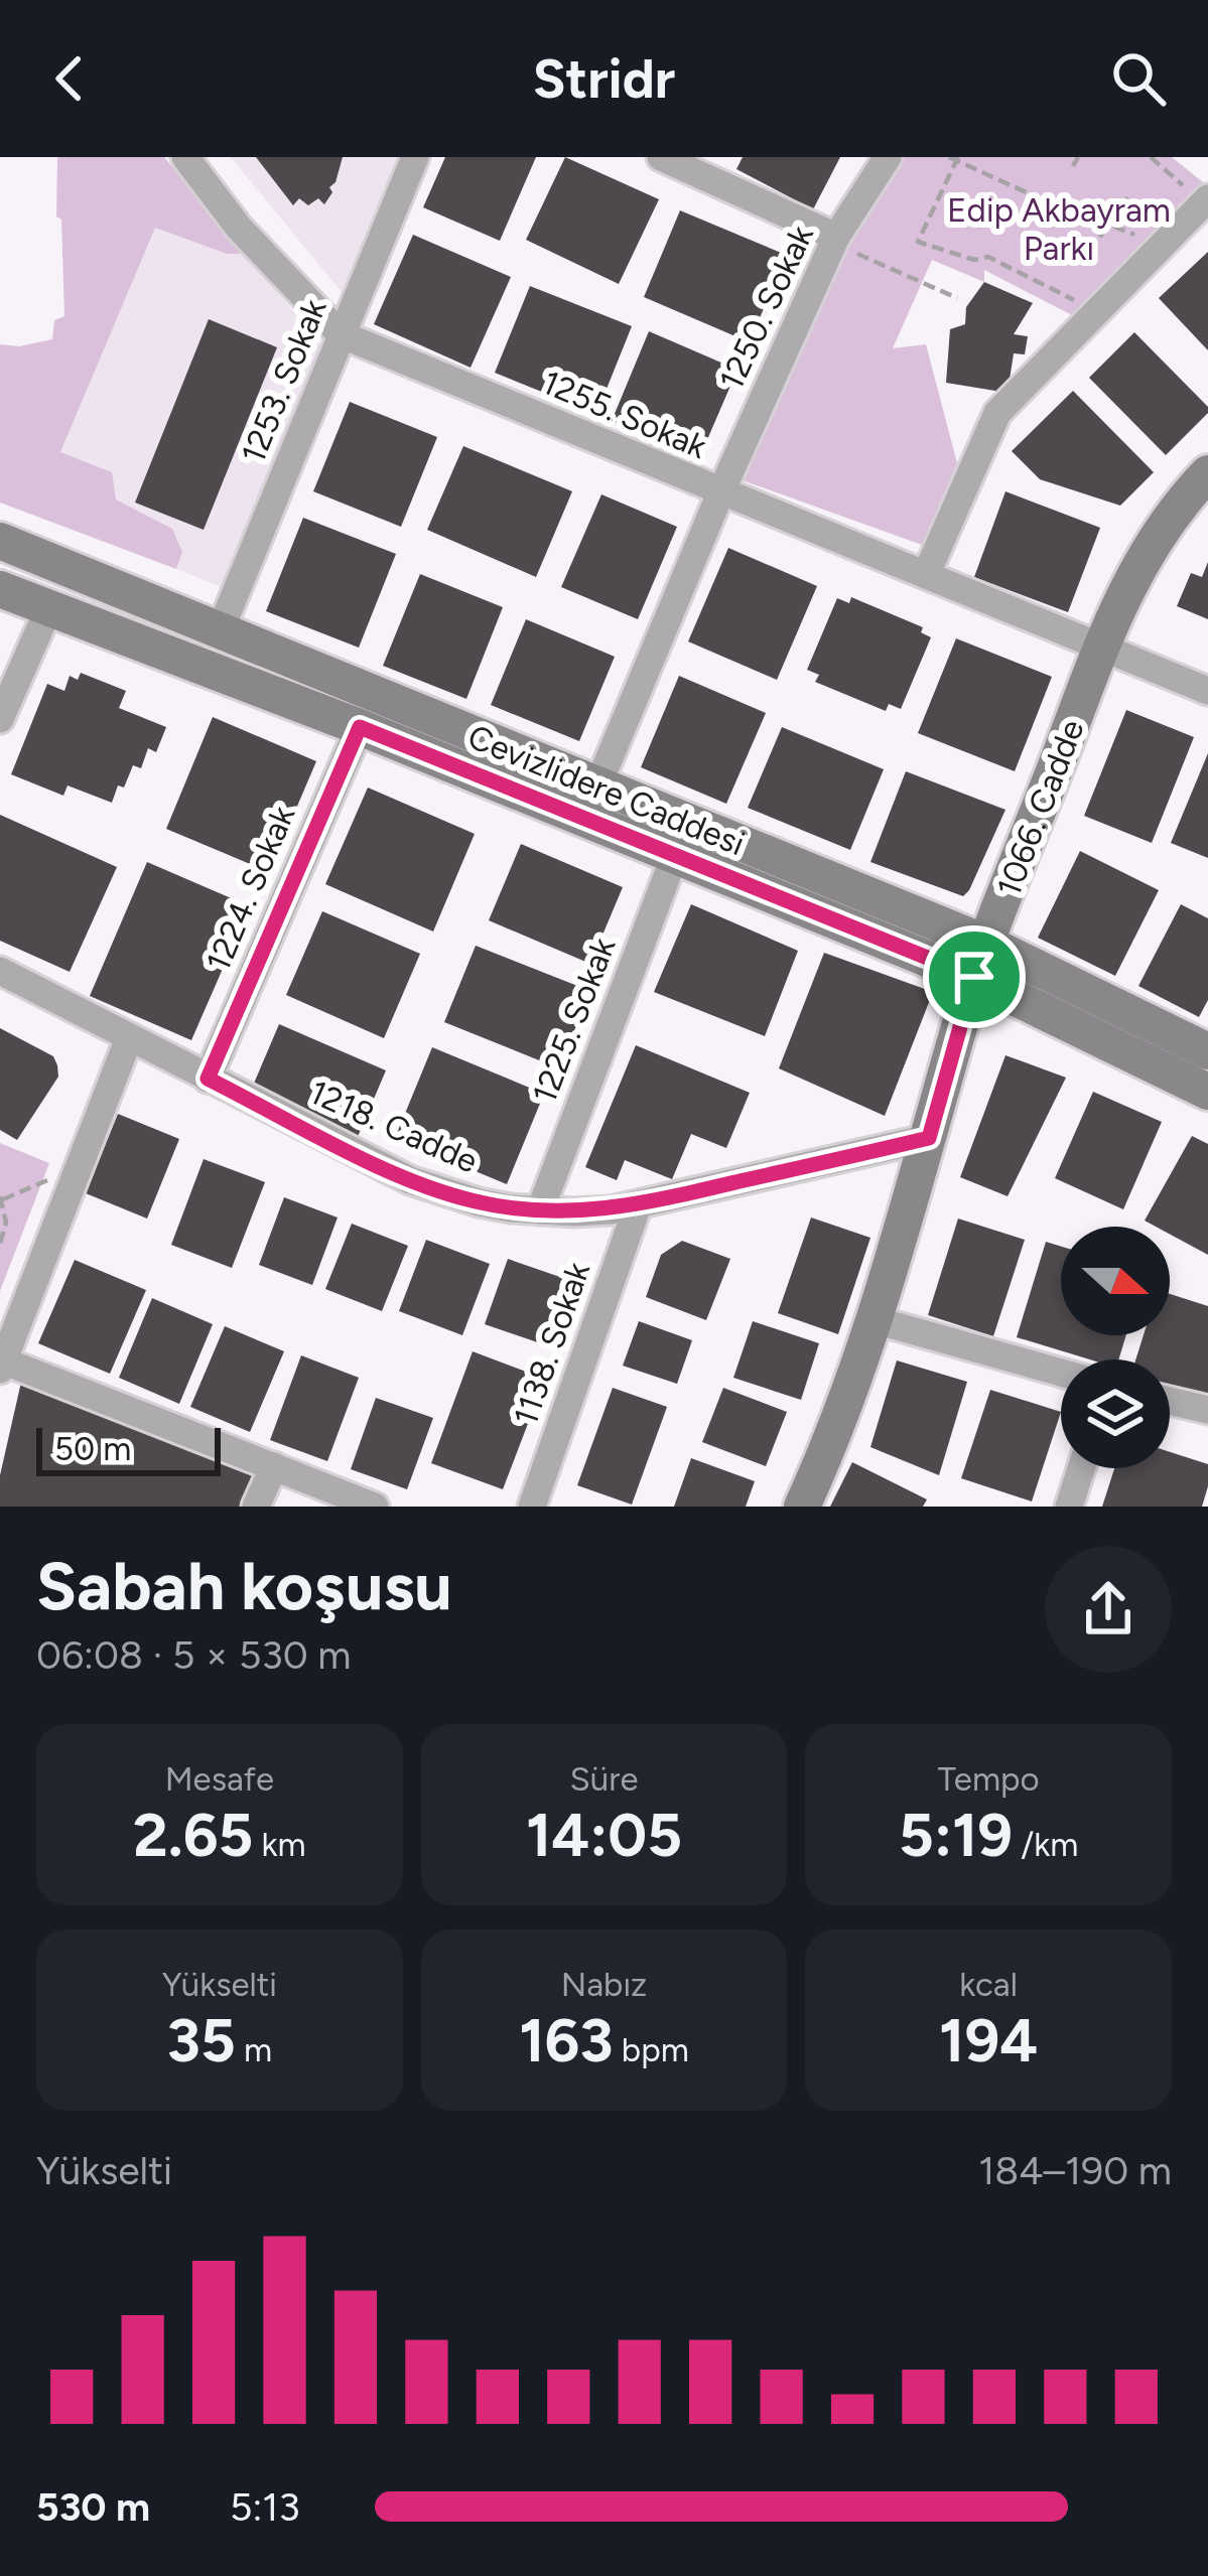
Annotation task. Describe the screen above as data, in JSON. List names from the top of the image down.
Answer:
{
  "streets": {
    "main road": ["Cevizlidere Caddesi", "1066. Cadde"],
    "street": [
      "1250. Sokak",
      "1253. Sokak",
      "1255. Sokak",
      "1224. Sokak",
      "1225. Sokak",
      "1218. Cadde",
      "1138. Sokak"
    ]
  },
  "crossings": [
    ["1250. Sokak", "1255. Sokak"],
    ["1250. Sokak", "Cevizlidere Caddesi"],
    ["1253. Sokak", "1255. Sokak"],
    ["1253. Sokak", "Cevizlidere Caddesi"],
    ["1255. Sokak", "1066. Cadde"],
    ["Cevizlidere Caddesi", "1066. Cadde"],
    ["Cevizlidere Caddesi", "1224. Sokak"],
    ["Cevizlidere Caddesi", "1225. Sokak"],
    ["1066. Cadde", "1218. Cadde"],
    ["1224. Sokak", "1218. Cadde"],
    ["1225. Sokak", "1218. Cadde"],
    ["1218. Cadde", "1138. Sokak"]
  ],
  "parks": ["Edip Akbayram Parkı"],
  "scale_bar": "50 m",
  "north": "right",
  "page": {
    "header": "Stridr",
    "scale": "50 m",
    "heading": ["Sabah koşusu", "06:08 · 5 × 530 m"],
    "stats": [
      ["Mesafe", "2.65 km"],
      ["Süre", "14:05"],
      ["Tempo", "5:19 /km"],
      ["Yükselti", "35 m"],
      ["Nabız", "163 bpm"],
      ["kcal", "194"]
    ],
    "chart": ["Yükselti", "184–190 m"],
    "list": [
      {
        "name": "530 m",
        "note": "5:13"
      }
    ]
  }
}
